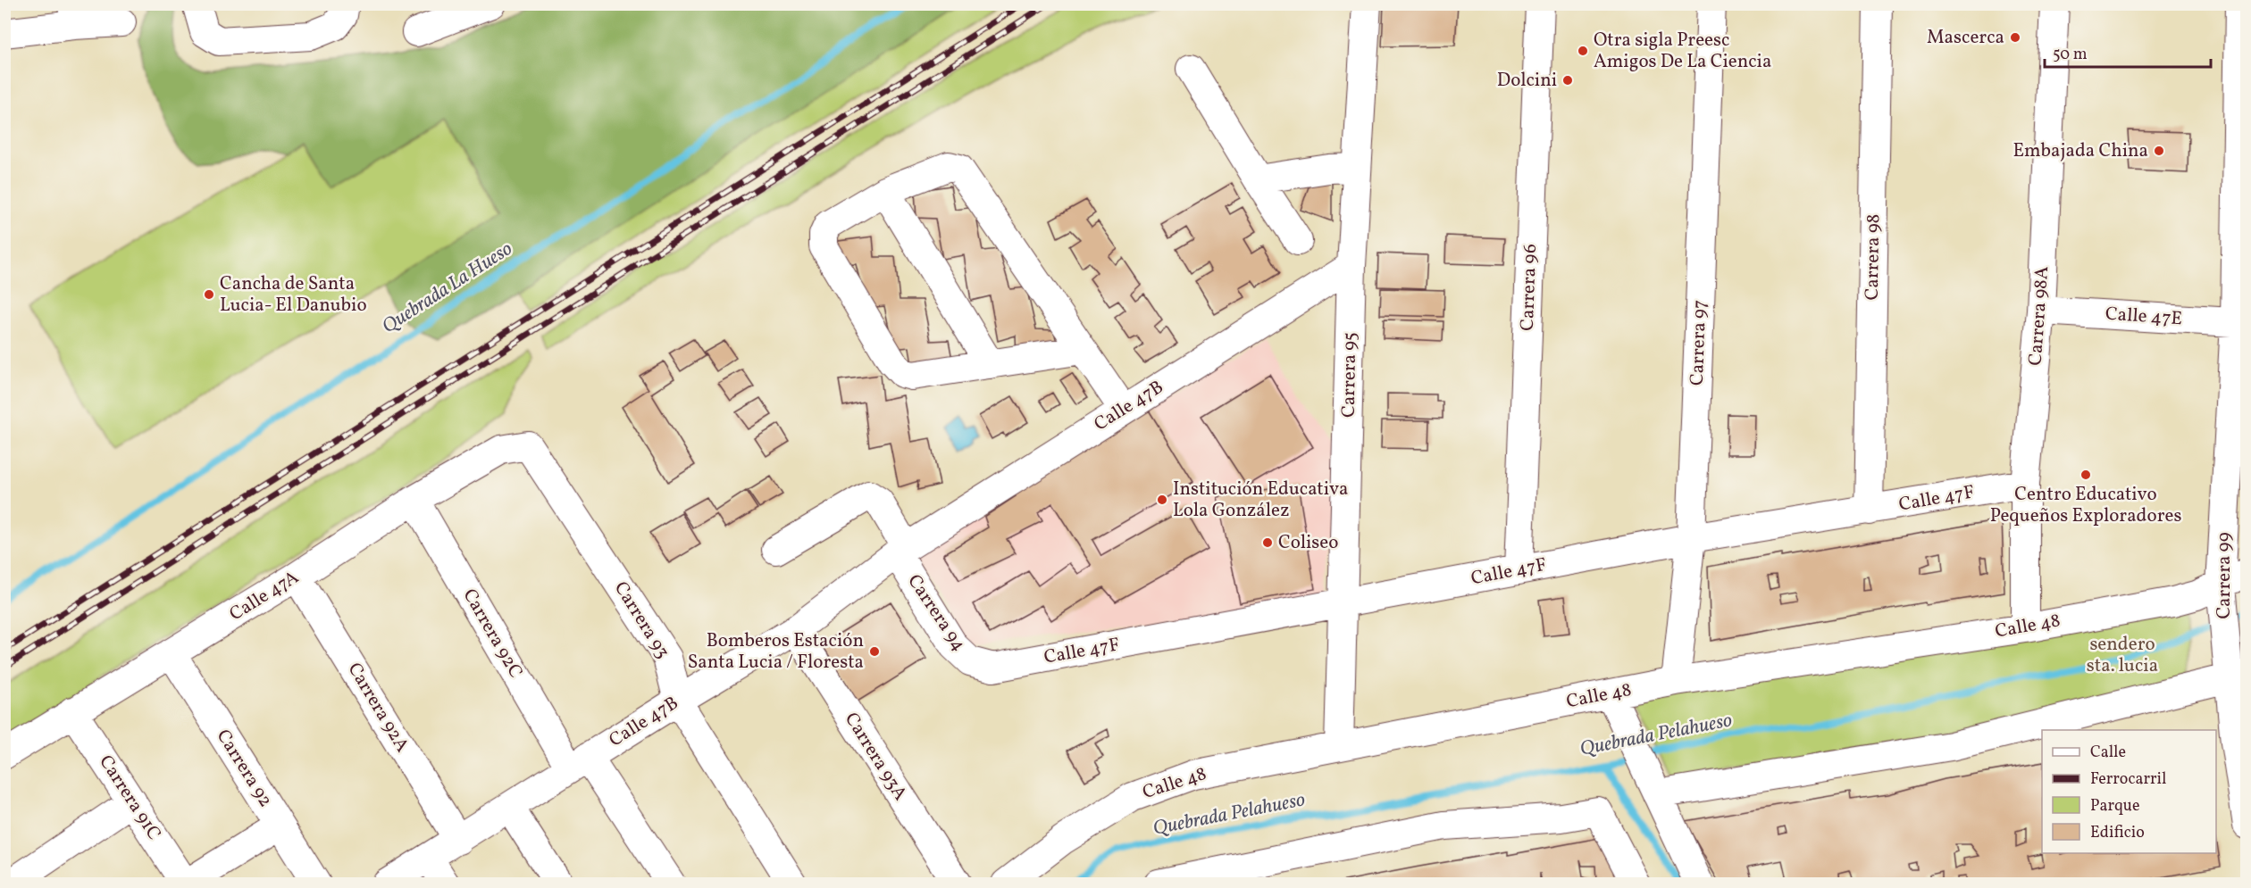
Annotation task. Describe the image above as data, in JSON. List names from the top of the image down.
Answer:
{
  "streets": {
    "street": [
      "Carrera 98",
      "Carrera 96",
      "Carrera 98A",
      "Calle 47E",
      "Carrera 97",
      "Carrera 95",
      "Calle 47B",
      "Calle 47F",
      "Carrera 99",
      "Calle 47A",
      "Carrera 94",
      "Carrera 93",
      "Calle 48",
      "Carrera 92C",
      "Carrera 92A",
      "Carrera 93A",
      "Carrera 92",
      "Carrera 91C"
    ]
  },
  "crossings": [
    ["Carrera 98", "Calle 47F"],
    ["Carrera 96", "Calle 47F"],
    ["Carrera 98A", "Calle 47E"],
    ["Carrera 98A", "Calle 47F"],
    ["Carrera 98A", "Calle 48"],
    ["Calle 47E", "Carrera 99"],
    ["Carrera 97", "Calle 47F"],
    ["Carrera 97", "Calle 48"],
    ["Carrera 95", "Calle 47B"],
    ["Carrera 95", "Calle 47F"],
    ["Carrera 95", "Calle 48"],
    ["Calle 47B", "Carrera 94"],
    ["Calle 47B", "Carrera 93"],
    ["Calle 47B", "Carrera 92C"],
    ["Calle 47B", "Carrera 92A"],
    ["Calle 47B", "Carrera 93A"],
    ["Calle 47F", "Carrera 94"],
    ["Carrera 99", "Calle 48"],
    ["Calle 47A", "Carrera 93"],
    ["Calle 47A", "Carrera 92C"],
    ["Calle 47A", "Carrera 92A"],
    ["Calle 47A", "Carrera 92"],
    ["Calle 47A", "Carrera 91C"]
  ],
  "water": ["Quebrada La Hueso", "Quebrada Pelahueso"],
  "parks": ["sendero sta. lucia"],
  "places": [
    "Mascerca",
    "Otra sigla Preesc Amigos De La Ciencia",
    "Dolcini",
    "Embajada China",
    "Cancha de Santa Lucia- El Danubio",
    "Centro Educativo Pequeños Exploradores",
    "Institución Educativa Lola González",
    "Coliseo",
    "Bomberos Estación Santa Lucia / Floresta"
  ],
  "legend": [
    "Calle",
    "Ferrocarril",
    "Parque",
    "Edificio"
  ],
  "scale_bar": "50 m"
}
